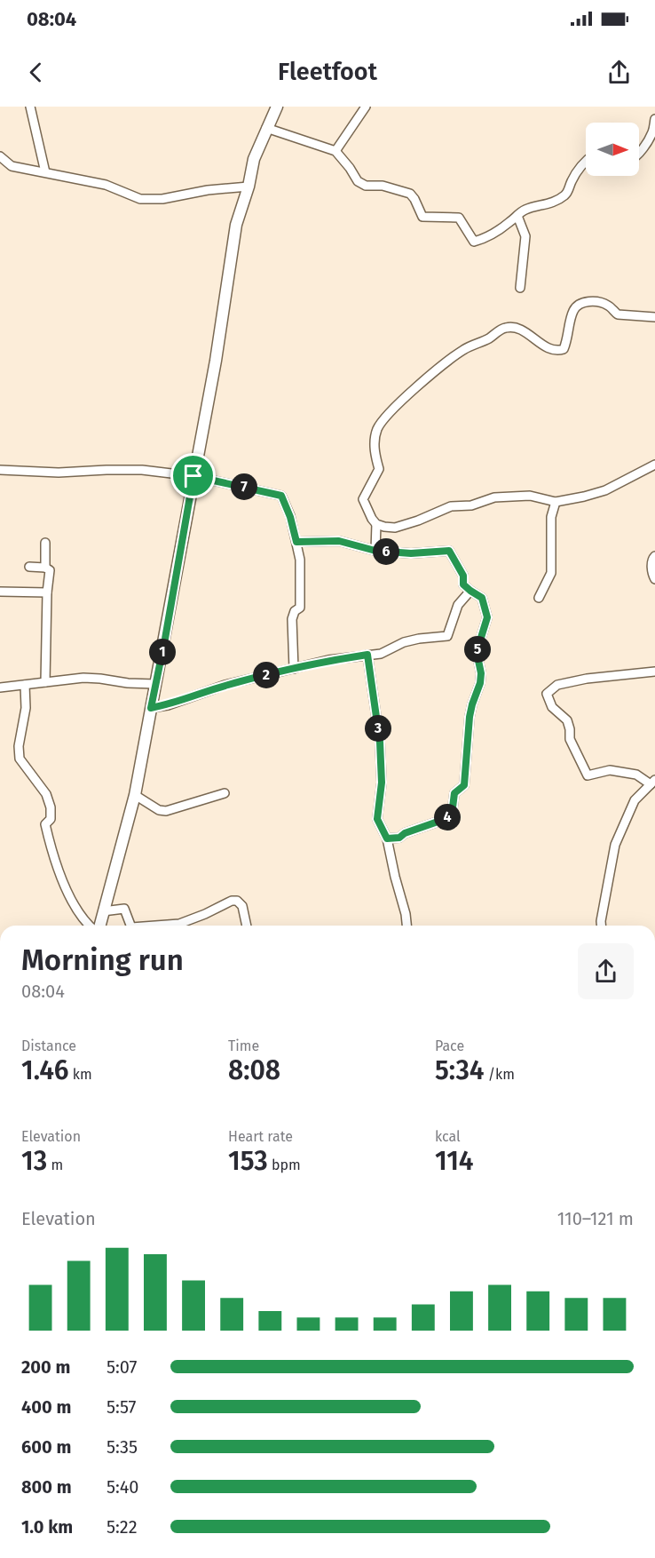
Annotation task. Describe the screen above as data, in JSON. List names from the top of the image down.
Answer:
{
  "north": "right",
  "page": {
    "status": "08:04",
    "header": "Fleetfoot",
    "pins": [
      "7",
      "6",
      "5",
      "1",
      "2",
      "3",
      "4"
    ],
    "heading": ["Morning run", "08:04"],
    "stats": [
      ["Distance", "1.46 km"],
      ["Time", "8:08"],
      ["Pace", "5:34 /km"],
      ["Elevation", "13 m"],
      ["Heart rate", "153 bpm"],
      ["kcal", "114"]
    ],
    "chart": ["Elevation", "110–121 m"],
    "list": [
      {
        "name": "200 m",
        "note": "5:07"
      },
      {
        "name": "400 m",
        "note": "5:57"
      },
      {
        "name": "600 m",
        "note": "5:35"
      },
      {
        "name": "800 m",
        "note": "5:40"
      },
      {
        "name": "1.0 km",
        "note": "5:22"
      }
    ]
  }
}
